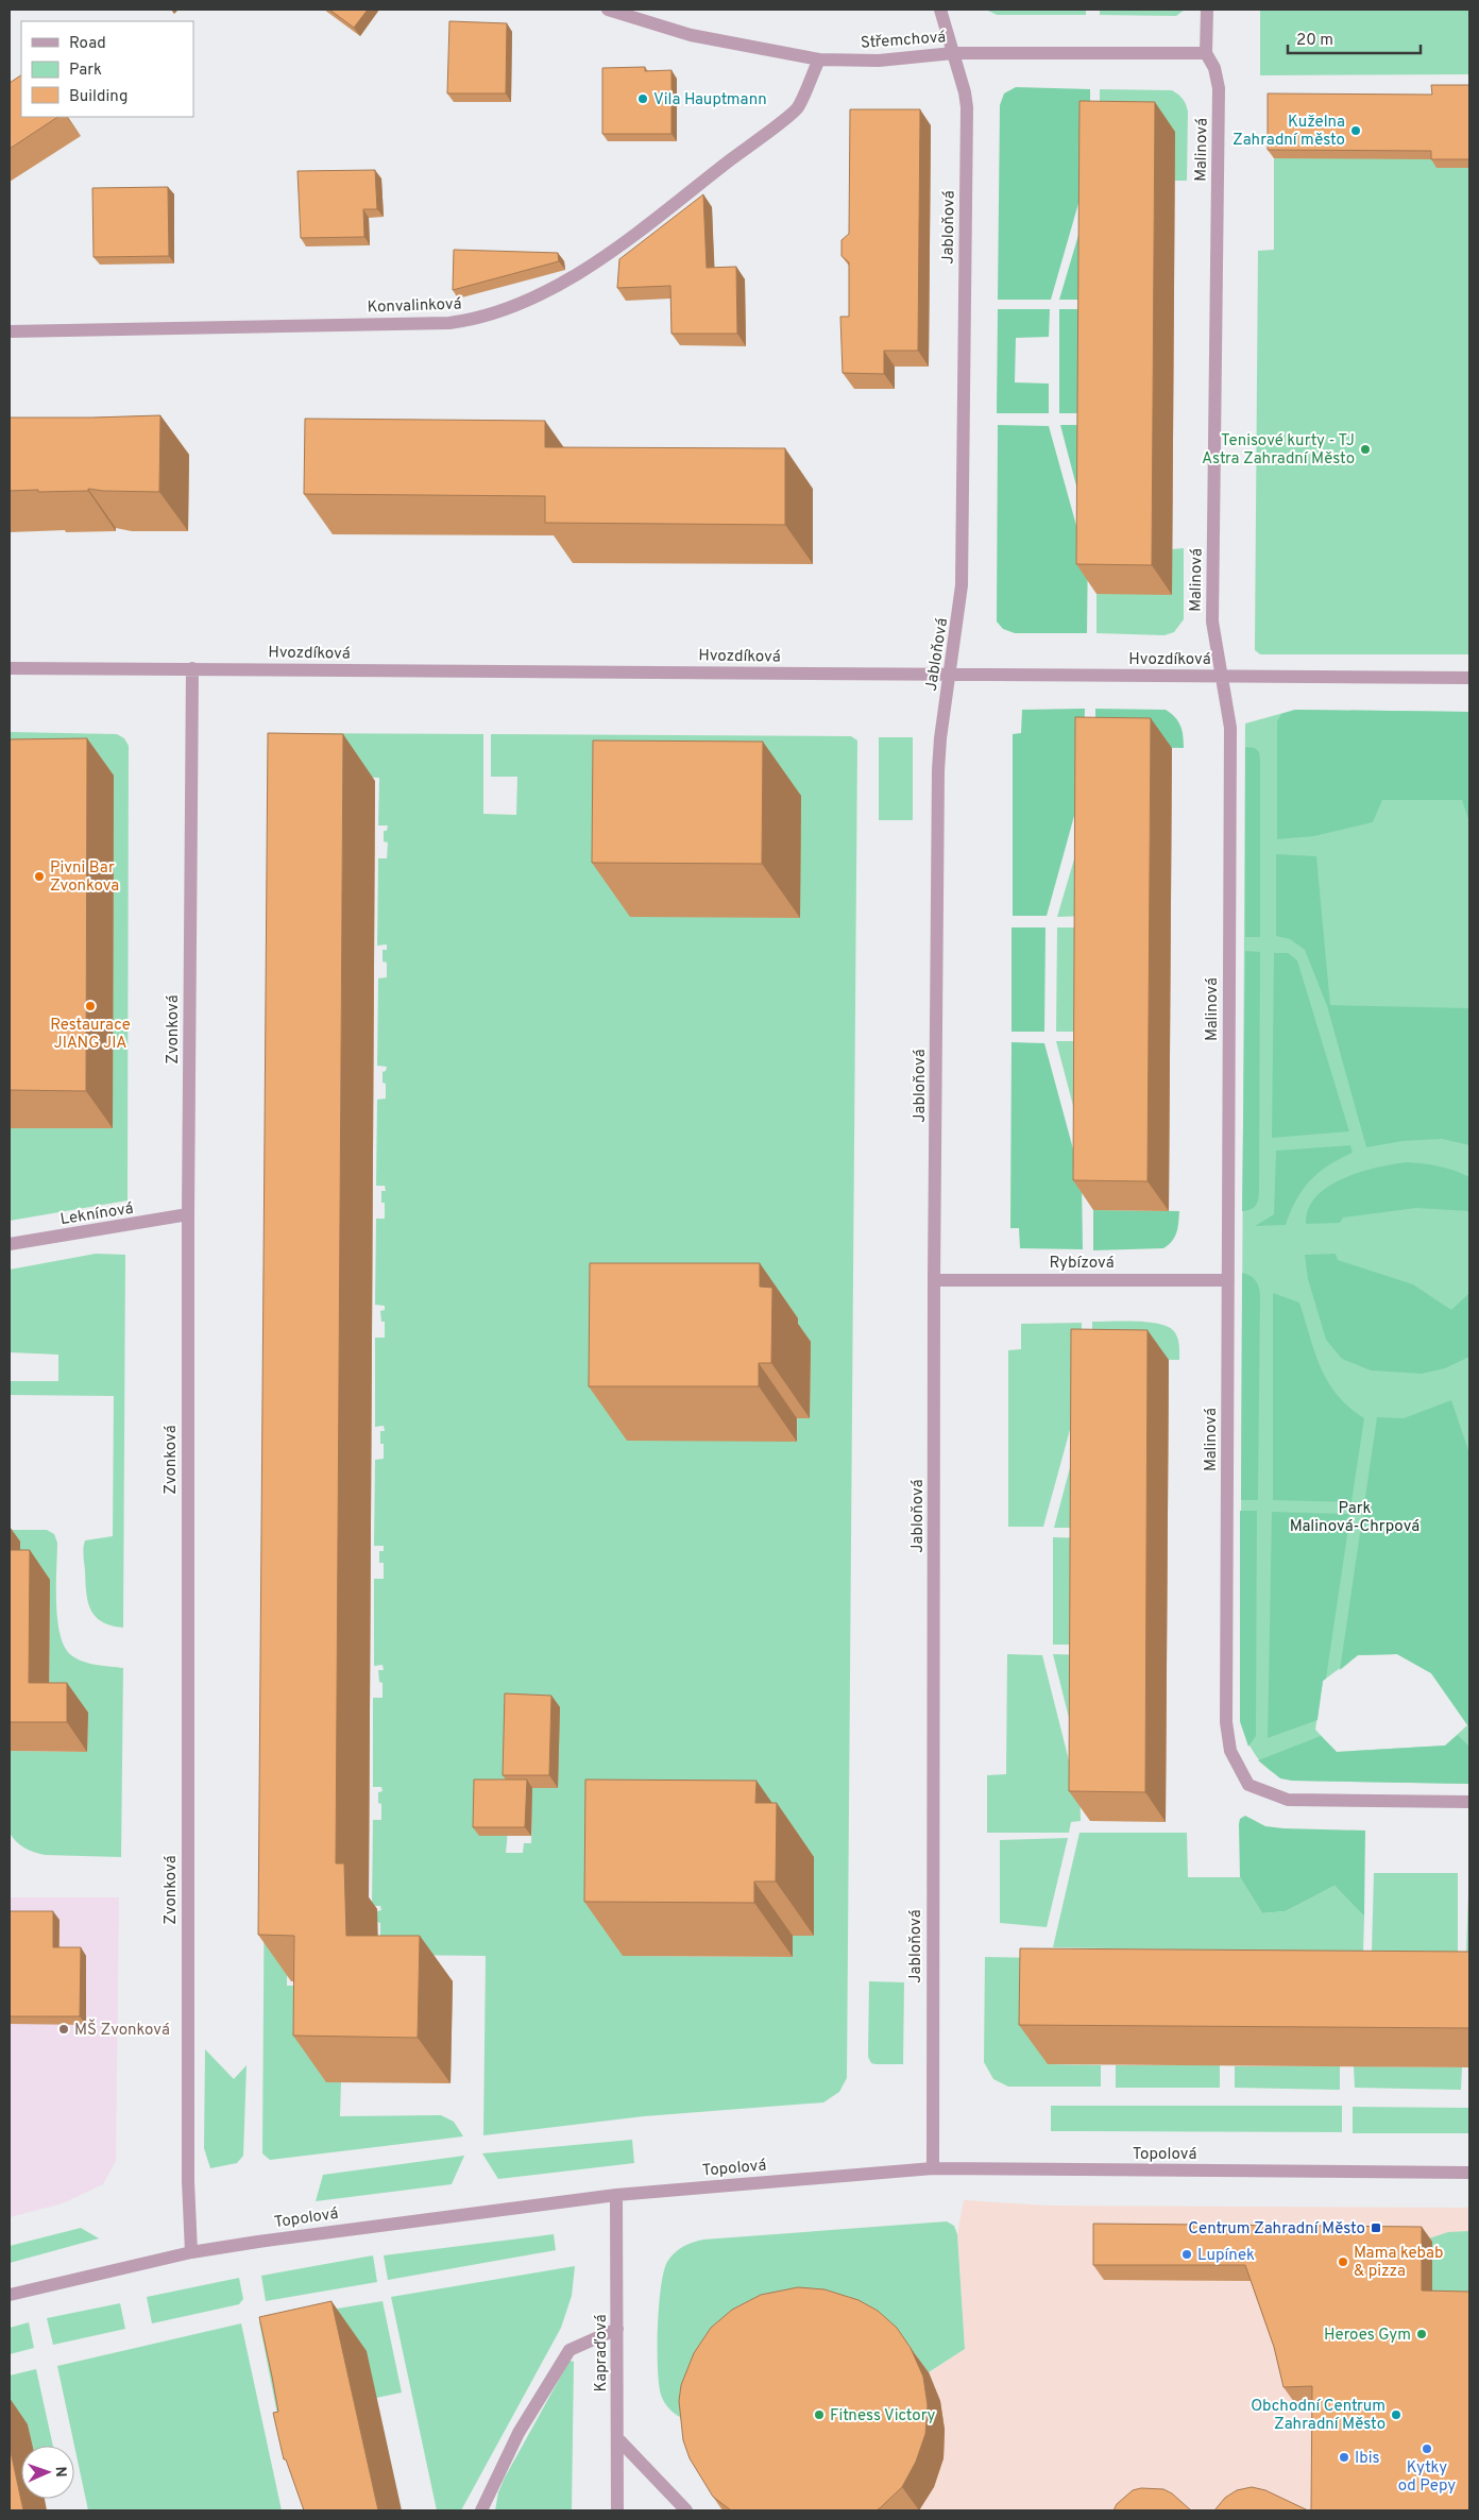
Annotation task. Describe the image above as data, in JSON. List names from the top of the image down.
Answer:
{
  "streets": {
    "street": [
      "Střemchová",
      "Malinová",
      "Jabloňová",
      "Konvalinková",
      "Hvozdíková",
      "Zvonková",
      "Leknínová",
      "Rybízová",
      "Topolová",
      "Kapraďová"
    ]
  },
  "crossings": [
    ["Střemchová", "Malinová"],
    ["Střemchová", "Jabloňová"],
    ["Střemchová", "Konvalinková"],
    ["Malinová", "Hvozdíková"],
    ["Malinová", "Rybízová"],
    ["Jabloňová", "Hvozdíková"],
    ["Jabloňová", "Rybízová"],
    ["Jabloňová", "Topolová"],
    ["Hvozdíková", "Zvonková"],
    ["Zvonková", "Leknínová"],
    ["Zvonková", "Topolová"],
    ["Topolová", "Kapraďová"]
  ],
  "parks": ["Park Malinová-Chrpová"],
  "places": {
    "other": [
      "Vila Hauptmann",
      "Kuželna Zahradní město",
      "Tenisové kurty - TJ Astra Zahradní Město",
      "Pivni Bar Zvonkova",
      "Restaurace JIANG JIA",
      "MŠ Zvonková",
      "Lupínek",
      "Mama kebab & pizza",
      "Heroes Gym",
      "Fitness Victory",
      "Obchodní Centrum Zahradní Město",
      "Kytky od Pepy",
      "Ibis"
    ],
    "transit": ["Centrum Zahradní Město"]
  },
  "legend": ["Road", "Park", "Building"],
  "scale_bar": "20 m",
  "north": "right"
}
